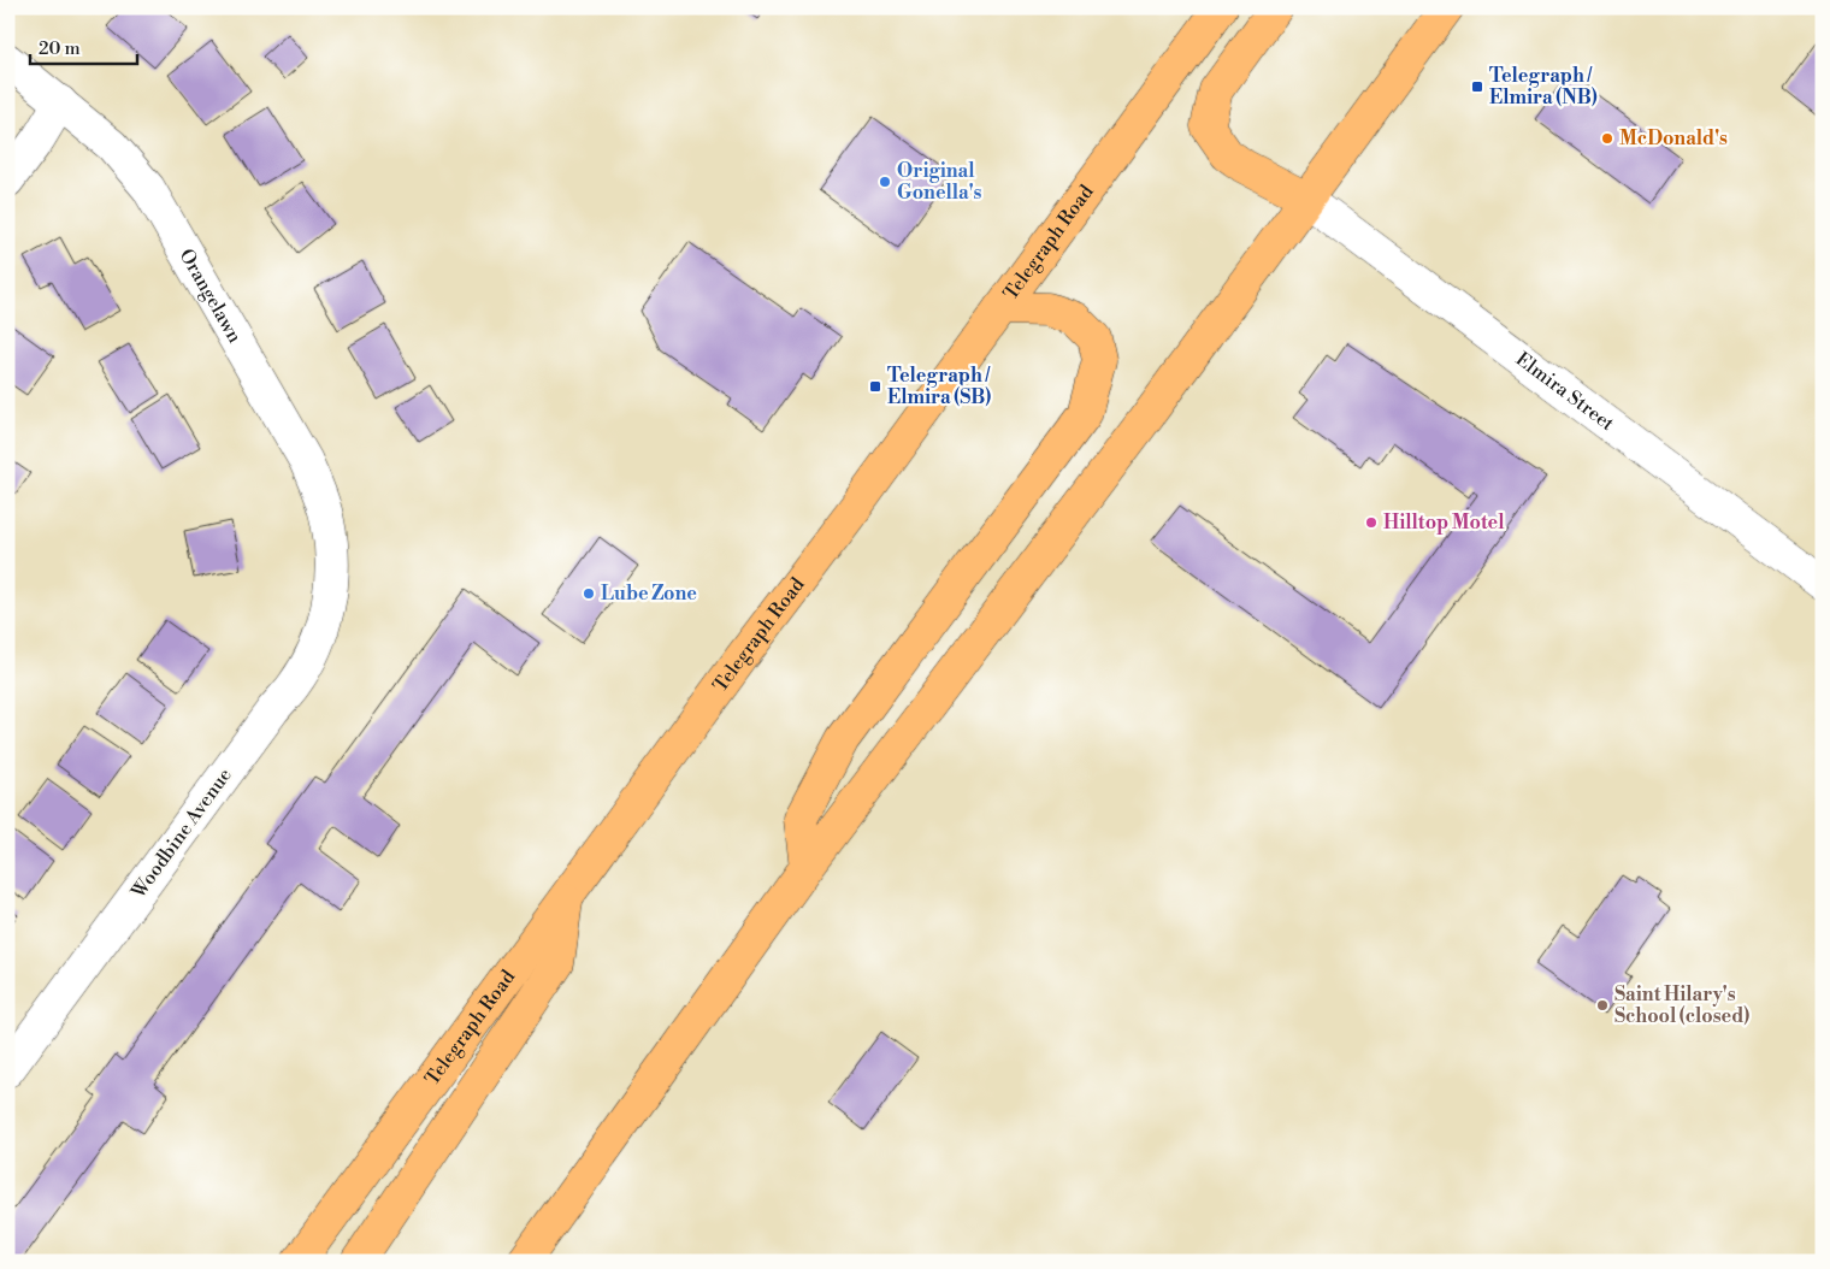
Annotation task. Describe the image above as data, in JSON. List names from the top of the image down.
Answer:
{
  "streets": {
    "main road": ["Telegraph Road"],
    "street": ["Orangelawn", "Elmira Street", "Woodbine Avenue"]
  },
  "crossings": [
    ["Orangelawn", "Woodbine Avenue"]
  ],
  "places": {
    "transit": ["Telegraph / Elmira (NB)", "Telegraph / Elmira (SB)"],
    "other": [
      "McDonald's",
      "Original Gonella's",
      "Hilltop Motel",
      "Lube Zone",
      "Saint Hilary's School (closed)"
    ]
  },
  "scale_bar": "20 m"
}
